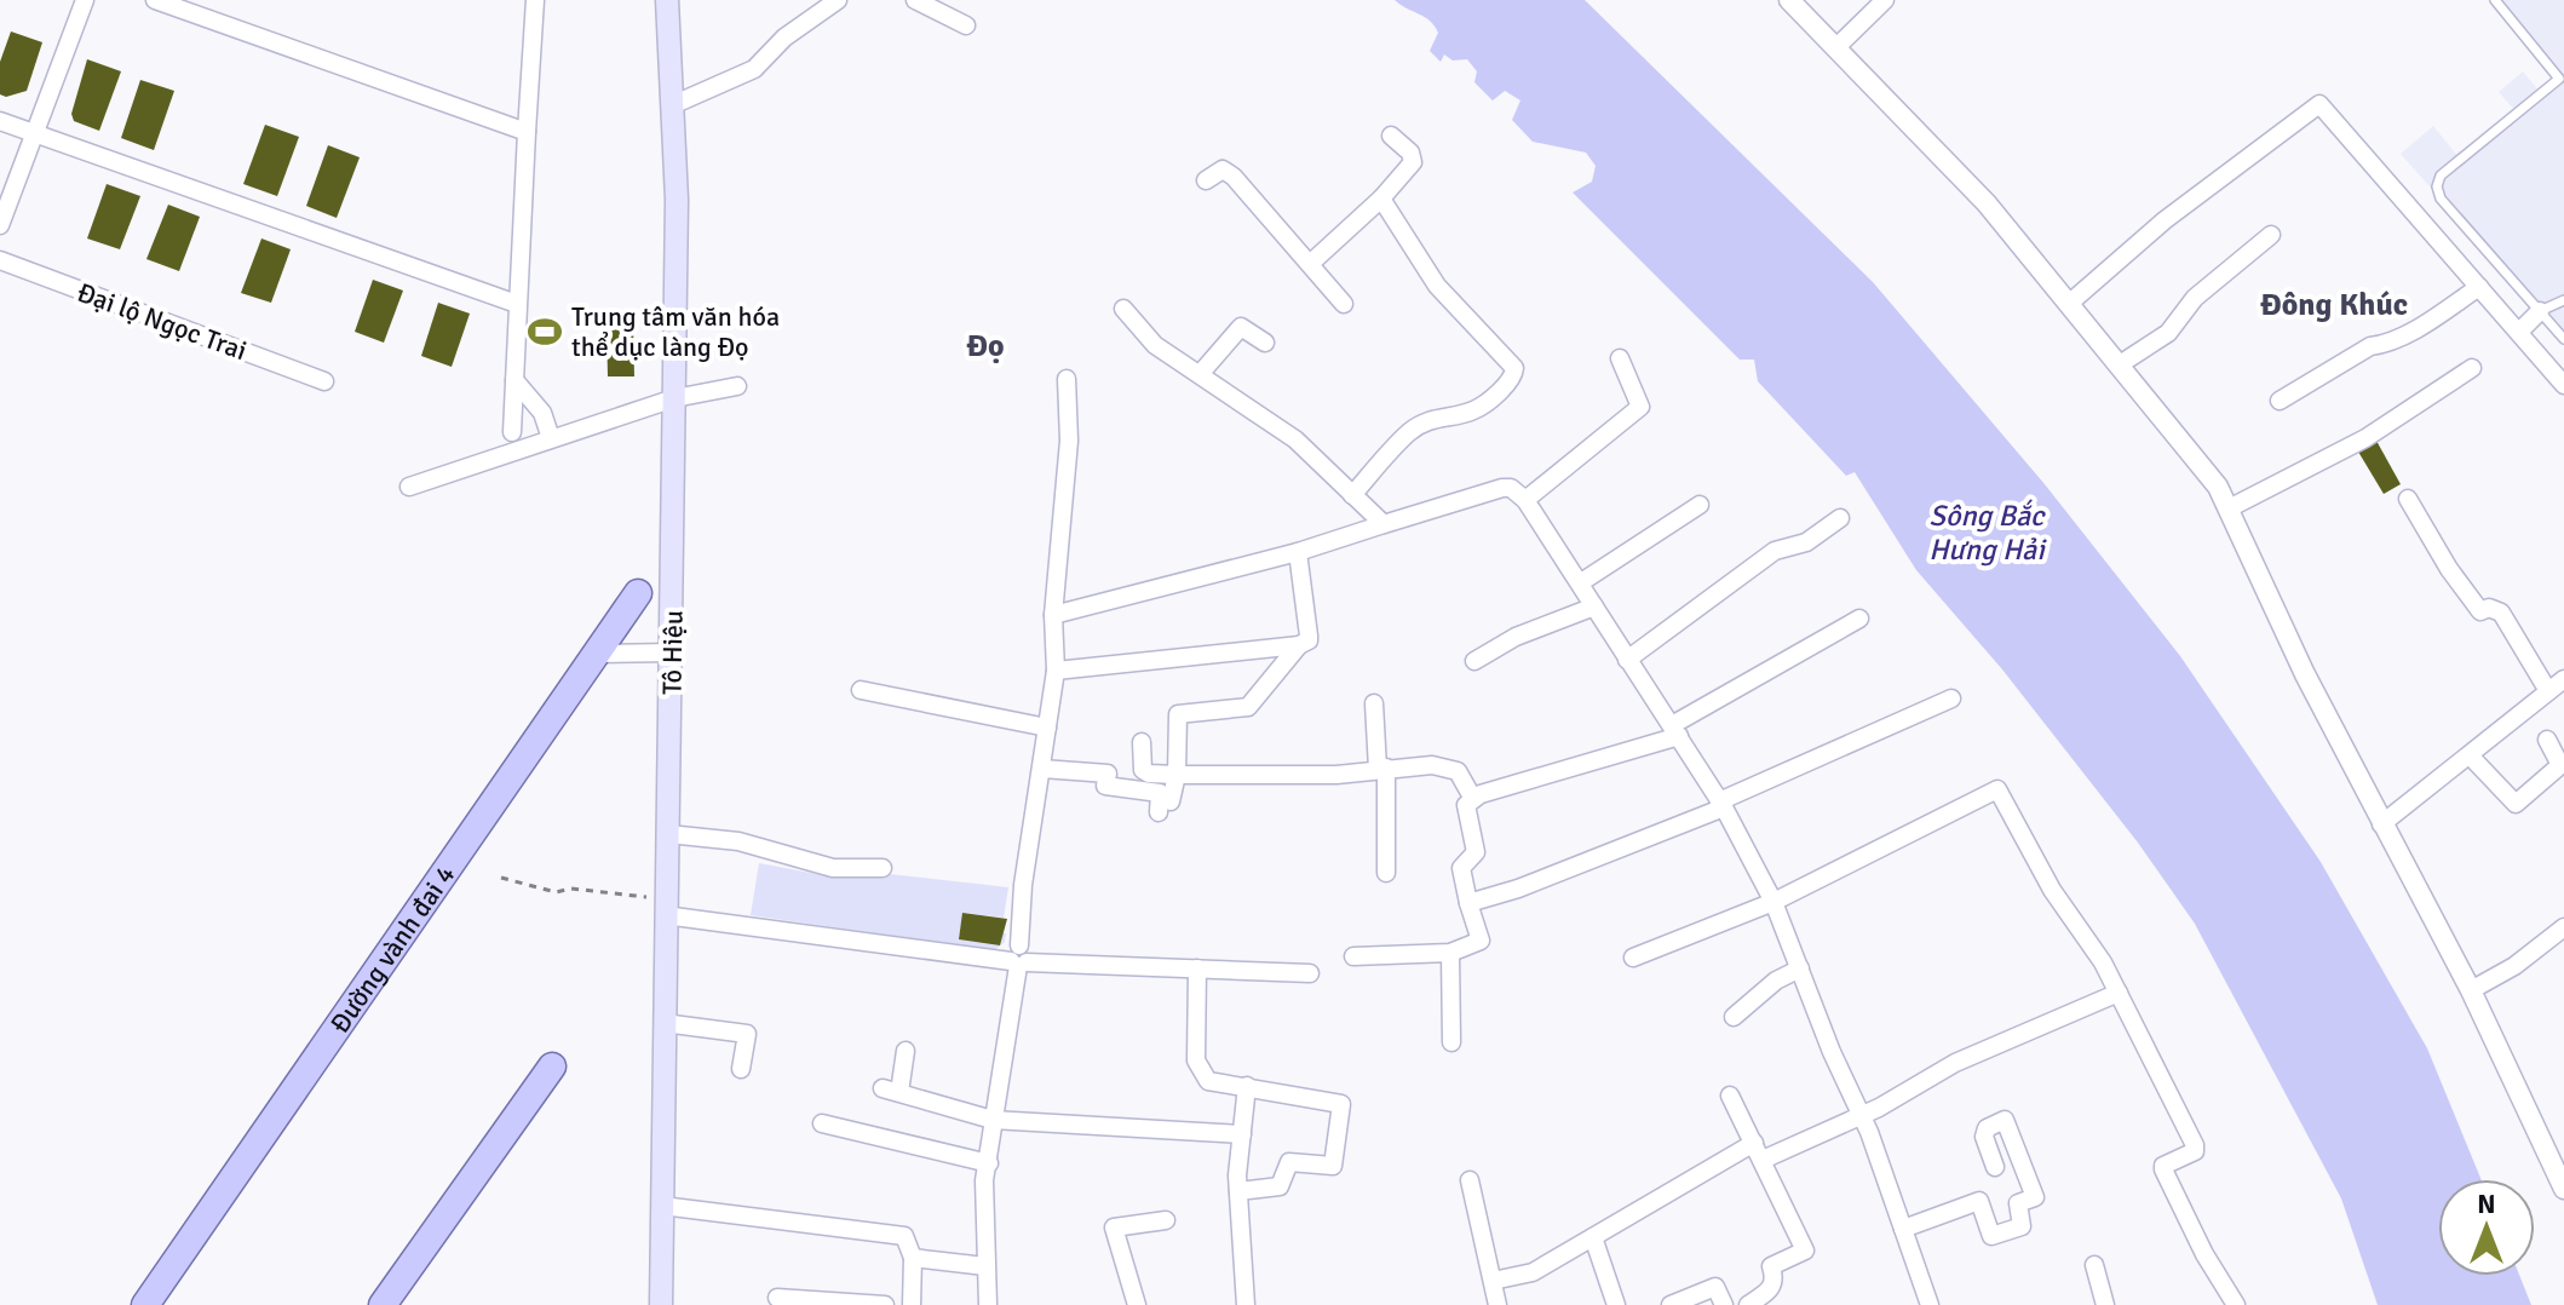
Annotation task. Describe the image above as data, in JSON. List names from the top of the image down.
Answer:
{
  "streets": {
    "main road": ["Tô Hiệu", "Đường vành đai 4"],
    "street": ["Đại lộ Ngọc Trai"]
  },
  "districts": ["Đông Khúc", "Đọ"],
  "water": ["Sông Bắc Hưng Hải"],
  "places": {
    "sports": ["Trung tâm văn hóa thể dục làng Đọ"]
  },
  "north": "top"
}
